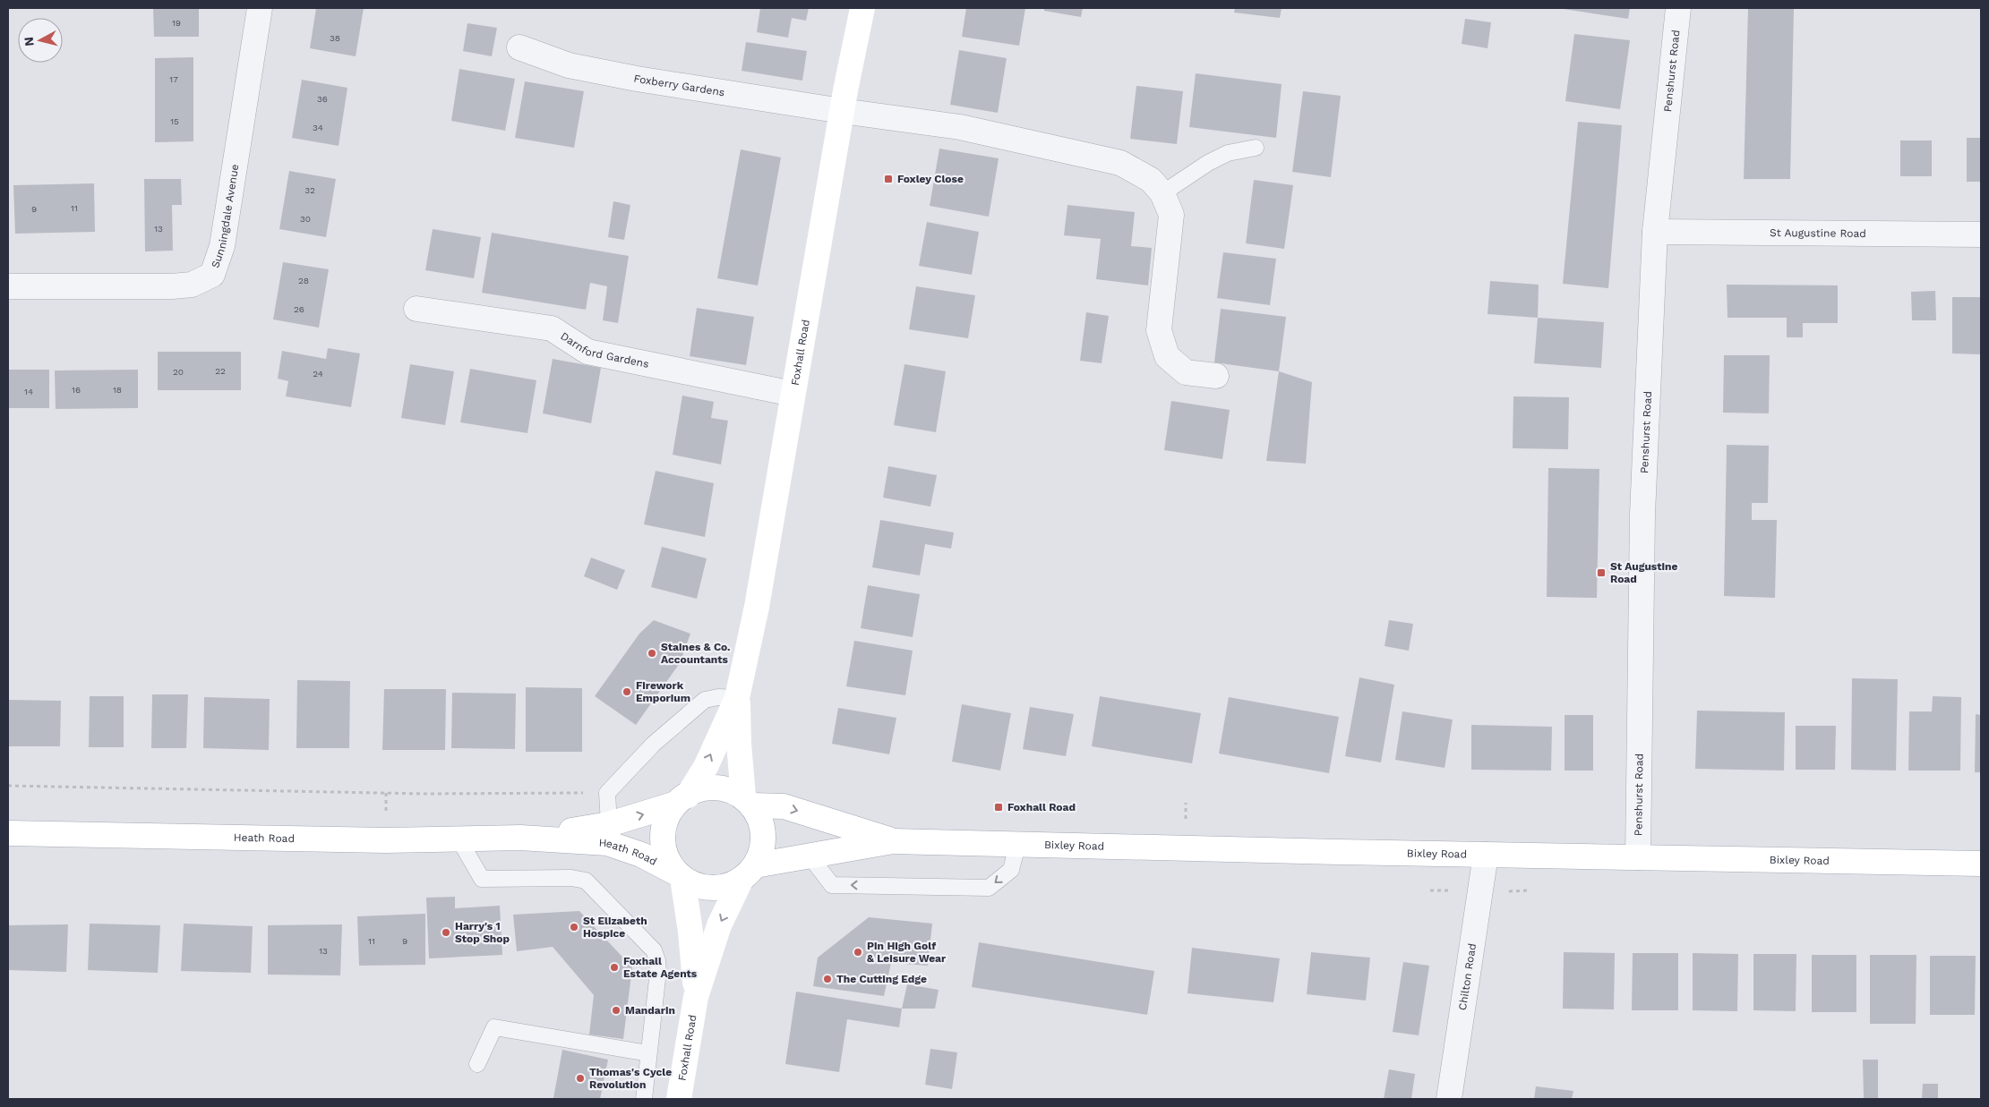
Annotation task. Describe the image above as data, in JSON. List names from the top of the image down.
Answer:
{
  "streets": {
    "main road": ["Foxhall Road", "Heath Road", "Bixley Road"],
    "street": [
      "Penshurst Road",
      "Foxberry Gardens",
      "Sunningdale Avenue",
      "St Augustine Road",
      "Darnford Gardens",
      "Chilton Road"
    ]
  },
  "crossings": [
    ["Penshurst Road", "St Augustine Road"],
    ["Penshurst Road", "Bixley Road"],
    ["Foxberry Gardens", "Foxhall Road"],
    ["Darnford Gardens", "Foxhall Road"],
    ["Foxhall Road", "Heath Road"],
    ["Foxhall Road", "Bixley Road"],
    ["Heath Road", "Bixley Road"],
    ["Bixley Road", "Chilton Road"]
  ],
  "places": {
    "transit": ["Foxley Close", "St Augustine Road", "Foxhall Road"],
    "other": [
      "Staines & Co. Accountants",
      "Firework Emporium",
      "St Elizabeth Hospice",
      "Harry's 1 Stop Shop",
      "Pin High Golf & Leisure Wear",
      "Foxhall Estate Agents",
      "The Cutting Edge",
      "Mandarin",
      "Thomas's Cycle Revolution"
    ]
  },
  "house_numbers": [
    "19",
    "38",
    "17",
    "36",
    "15",
    "34",
    "32",
    "11",
    "9",
    "30",
    "13",
    "28",
    "26",
    "22",
    "20",
    "24",
    "16",
    "18",
    "14",
    "11",
    "9",
    "13"
  ],
  "north": "left"
}
